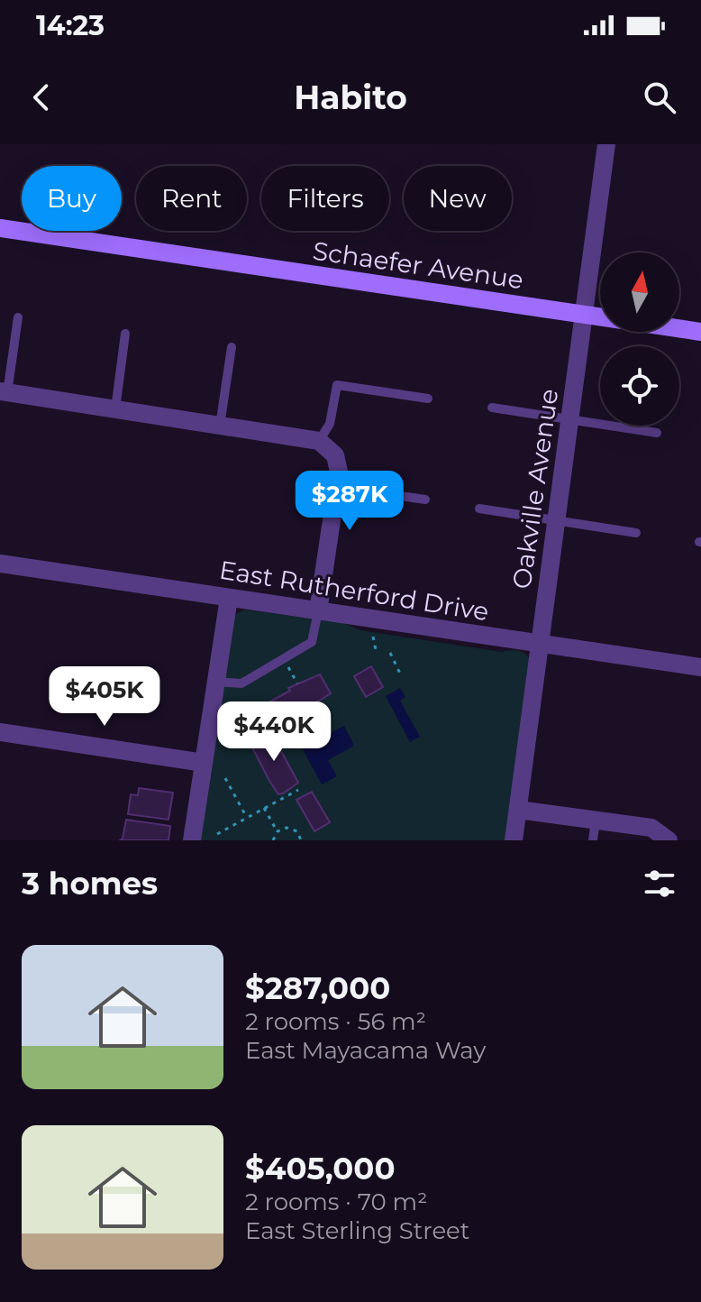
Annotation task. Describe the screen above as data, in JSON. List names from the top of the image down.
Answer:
{
  "streets": {
    "main road": ["Schaefer Avenue"],
    "street": ["Oakville Avenue", "East Rutherford Drive"]
  },
  "crossings": [
    ["Schaefer Avenue", "Oakville Avenue"],
    ["Oakville Avenue", "East Rutherford Drive"]
  ],
  "north": "top",
  "page": {
    "status": "14:23",
    "header": "Habito",
    "chip": [
      "Buy",
      "Rent",
      "Filters",
      "New"
    ],
    "price": ["$287K", "$405K", "$440K"],
    "heading": "3 homes",
    "list": [
      {
        "name": "$287,000",
        "note": "2 rooms · 56 m² · East Mayacama Way"
      },
      {
        "name": "$405,000",
        "note": "2 rooms · 70 m² · East Sterling Street"
      }
    ]
  }
}
